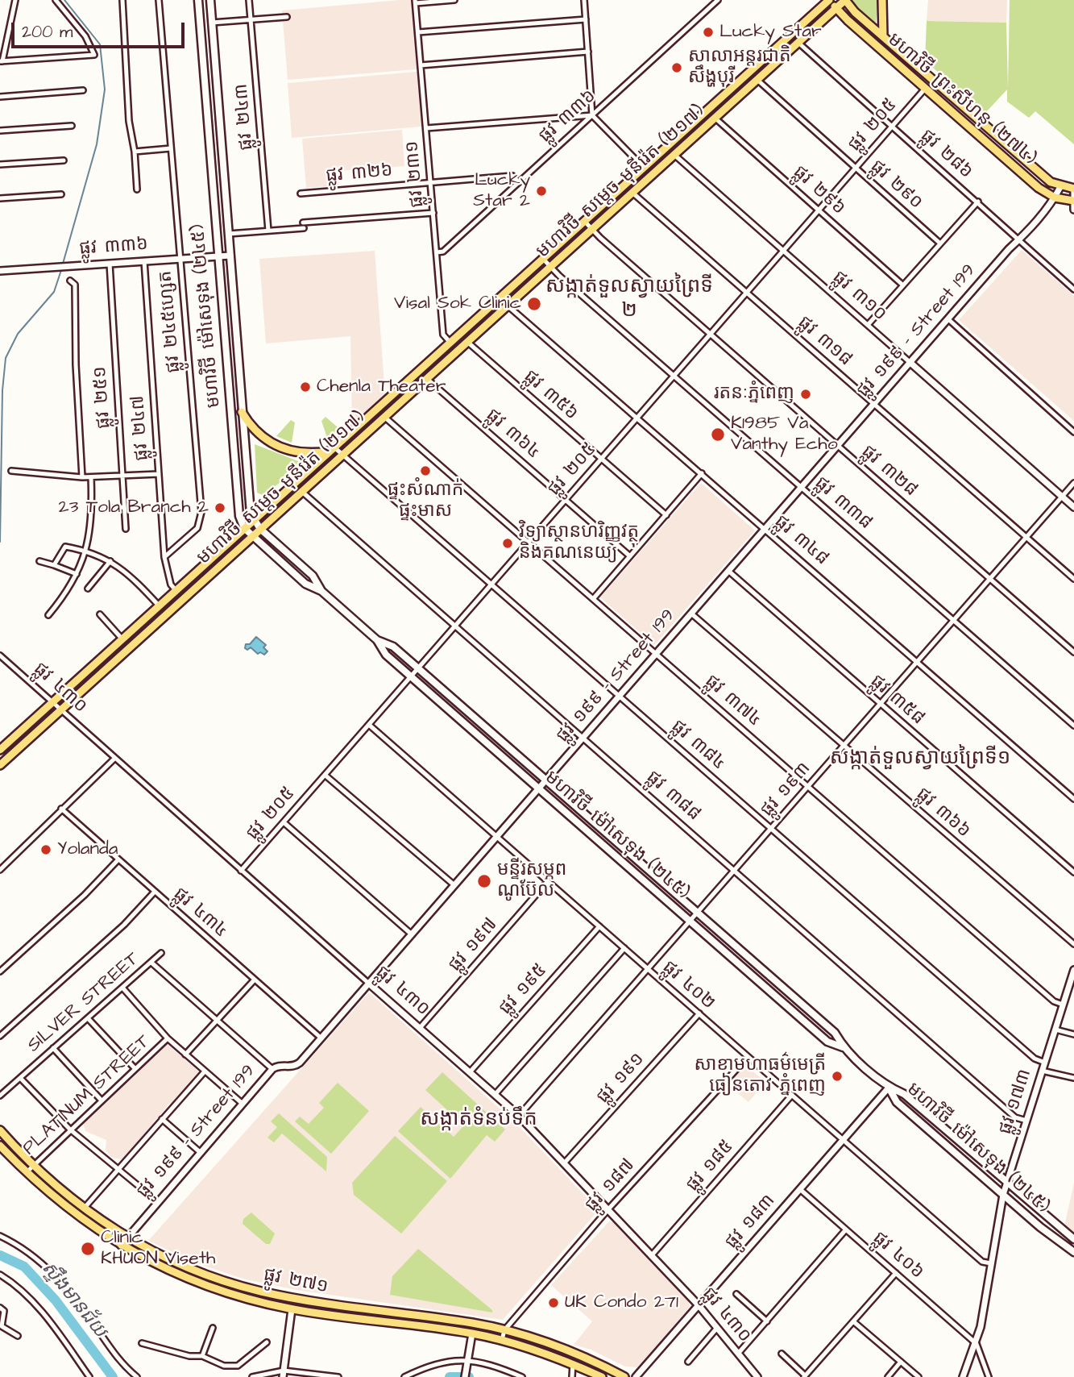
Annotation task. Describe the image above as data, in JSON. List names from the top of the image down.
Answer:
{
  "streets": {
    "main road": [
      "មហាវិថី ព្រះសីហនុ (២៧៤)",
      "មហាវិថី សម្តេច មុនីរ៉េត (២១៧)",
      "មហាវិថី ម៉ៅសេទុង (២៤៥)",
      "ផ្លូវ ២៧១"
    ],
    "street": [
      "ផ្លូវ ២៤៣",
      "ផ្លូវ ៣៣៦",
      "ផ្លូវ ២០៥",
      "ផ្លូវ ២៨៦",
      "ផ្លូវ ៣២៦",
      "ផ្លូវ ២៣១",
      "ផ្លូវ ២៩០",
      "ផ្លូវ ២៩៦",
      "ផ្លូវ ៣១០",
      "ផ្លូវ ២៤៥ហ្សេត",
      "ផ្លូវ ១៩៩ - Street 199",
      "ផ្លូវ ៣១៨",
      "ផ្លូវ ៣៥៦",
      "ផ្លូវ ២៥១",
      "ផ្លូវ ២៤៧",
      "ផ្លូវ ៣៦៤",
      "ផ្លូវ ៣២៨",
      "ផ្លូវ ៣៣៨",
      "ផ្លូវ ៣៤៨",
      "ផ្លូវ ៤៣០",
      "ផ្លូវ ៣៥៨",
      "ផ្លូវ ៣៧៤",
      "ផ្លូវ ៣៨៤",
      "ផ្លូវ ១៩៣",
      "ផ្លូវ ៣៨៨",
      "ផ្លូវ ៣៦៦",
      "ផ្លូវ ៤៣៤",
      "ផ្លូវ ១៩៧",
      "ផ្លូវ ៤០២",
      "ផ្លូវ ១៩៥",
      "SILVER STREET",
      "ផ្លូវ ១៩១",
      "PLATINUM STREET",
      "ផ្លូវ ១៧៣",
      "ផ្លូវ ១៨៥",
      "ផ្លូវ ១៨៧",
      "ផ្លូវ ១៨៣",
      "ផ្លូវ ៤០៦"
    ]
  },
  "crossings": [
    ["មហាវិថី ព្រះសីហនុ (២៧៤)", "ផ្លូវ ២០៥"],
    ["មហាវិថី ព្រះសីហនុ (២៧៤)", "មហាវិថី សម្តេច មុនីរ៉េត (២១៧)"],
    ["មហាវិថី ព្រះសីហនុ (២៧៤)", "ផ្លូវ ១៩៩ - Street 199"],
    ["ផ្លូវ ៣៣៦", "ផ្លូវ ៣២៦"],
    ["ផ្លូវ ៣៣៦", "ផ្លូវ ២៣១"],
    ["ផ្លូវ ៣៣៦", "មហាវិថី ម៉ៅសេទុង (២៤៥)"],
    ["ផ្លូវ ៣៣៦", "ផ្លូវ ២៤៥ហ្សេត"],
    ["ផ្លូវ ៣៣៦", "ផ្លូវ ២៥១"],
    ["ផ្លូវ ៣៣៦", "ផ្លូវ ២៤៧"],
    ["ផ្លូវ ២០៥", "ផ្លូវ ២៨៦"],
    ["ផ្លូវ ២០៥", "ផ្លូវ ២៩០"],
    ["ផ្លូវ ២០៥", "ផ្លូវ ២៩៦"],
    ["ផ្លូវ ២០៥", "ផ្លូវ ៣១០"],
    ["ផ្លូវ ២០៥", "មហាវិថី ម៉ៅសេទុង (២៤៥)"],
    ["ផ្លូវ ២០៥", "ផ្លូវ ៣១៨"],
    ["ផ្លូវ ២០៥", "ផ្លូវ ៣៥៦"],
    ["ផ្លូវ ២០៥", "ផ្លូវ ៣៦៤"],
    ["ផ្លូវ ២០៥", "ផ្លូវ ៣២៨"],
    ["ផ្លូវ ២០៥", "ផ្លូវ ៣៣៨"],
    ["ផ្លូវ ២០៥", "ផ្លូវ ៣៤៨"],
    ["ផ្លូវ ២០៥", "ផ្លូវ ៤៣០"],
    ["ផ្លូវ ២០៥", "ផ្លូវ ៣៧៤"],
    ["ផ្លូវ ២០៥", "ផ្លូវ ៣៨៤"],
    ["ផ្លូវ ២០៥", "ផ្លូវ ៣៨៨"],
    ["ផ្លូវ ២០៥", "ផ្លូវ ៤០២"],
    ["ផ្លូវ ២៨៦", "មហាវិថី សម្តេច មុនីរ៉េត (២១៧)"],
    ["ផ្លូវ ២៨៦", "ផ្លូវ ១៩៩ - Street 199"],
    ["ផ្លូវ ៣២៦", "ផ្លូវ ២៣១"],
    ["ផ្លូវ ២៣១", "មហាវិថី សម្តេច មុនីរ៉េត (២១៧)"],
    ["មហាវិថី សម្តេច មុនីរ៉េត (២១៧)", "ផ្លូវ ២៩០"],
    ["មហាវិថី សម្តេច មុនីរ៉េត (២១៧)", "ផ្លូវ ២៩៦"],
    ["មហាវិថី សម្តេច មុនីរ៉េត (២១៧)", "ផ្លូវ ៣១០"],
    ["មហាវិថី សម្តេច មុនីរ៉េត (២១៧)", "មហាវិថី ម៉ៅសេទុង (២៤៥)"],
    ["មហាវិថី សម្តេច មុនីរ៉េត (២១៧)", "ផ្លូវ ៣១៨"],
    ["មហាវិថី សម្តេច មុនីរ៉េត (២១៧)", "ផ្លូវ ៣៥៦"],
    ["មហាវិថី សម្តេច មុនីរ៉េត (២១៧)", "ផ្លូវ ២៤៧"],
    ["មហាវិថី សម្តេច មុនីរ៉េត (២១៧)", "ផ្លូវ ៣៦៤"],
    ["មហាវិថី សម្តេច មុនីរ៉េត (២១៧)", "ផ្លូវ ៣២៨"],
    ["មហាវិថី សម្តេច មុនីរ៉េត (២១៧)", "ផ្លូវ ៣៣៨"],
    ["មហាវិថី សម្តេច មុនីរ៉េត (២១៧)", "ផ្លូវ ៣៤៨"],
    ["មហាវិថី សម្តេច មុនីរ៉េត (២១៧)", "ផ្លូវ ៤៣០"],
    ["មហាវិថី សម្តេច មុនីរ៉េត (២១៧)", "ផ្លូវ ៣៧៤"],
    ["មហាវិថី សម្តេច មុនីរ៉េត (២១៧)", "ផ្លូវ ៣៨៤"],
    ["មហាវិថី សម្តេច មុនីរ៉េត (២១៧)", "ផ្លូវ ៣៨៨"],
    ["ផ្លូវ ៣១០", "ផ្លូវ ១៩៩ - Street 199"],
    ["ផ្លូវ ៣១០", "ផ្លូវ ១៩៣"],
    ["មហាវិថី ម៉ៅសេទុង (២៤៥)", "ផ្លូវ ១៩៩ - Street 199"],
    ["មហាវិថី ម៉ៅសេទុង (២៤៥)", "ផ្លូវ ១៩៣"],
    ["មហាវិថី ម៉ៅសេទុង (២៤៥)", "ផ្លូវ ១៧៣"],
    ["មហាវិថី ម៉ៅសេទុង (២៤៥)", "ផ្លូវ ១៨៣"],
    ["ផ្លូវ ២៤៥ហ្សេត", "ផ្លូវ ២៤៧"],
    ["ផ្លូវ ១៩៩ - Street 199", "ផ្លូវ ៣១៨"],
    ["ផ្លូវ ១៩៩ - Street 199", "ផ្លូវ ៣២៨"],
    ["ផ្លូវ ១៩៩ - Street 199", "ផ្លូវ ៣៣៨"],
    ["ផ្លូវ ១៩៩ - Street 199", "ផ្លូវ ៣៤៨"],
    ["ផ្លូវ ១៩៩ - Street 199", "ផ្លូវ ៤៣០"],
    ["ផ្លូវ ១៩៩ - Street 199", "ផ្លូវ ៣៥៨"],
    ["ផ្លូវ ១៩៩ - Street 199", "ផ្លូវ ៣៧៤"],
    ["ផ្លូវ ១៩៩ - Street 199", "ផ្លូវ ៣៨៤"],
    ["ផ្លូវ ១៩៩ - Street 199", "ផ្លូវ ៣៨៨"],
    ["ផ្លូវ ១៩៩ - Street 199", "ផ្លូវ ៣៦៦"],
    ["ផ្លូវ ១៩៩ - Street 199", "ផ្លូវ ៤៣៤"],
    ["ផ្លូវ ១៩៩ - Street 199", "ផ្លូវ ៤០២"],
    ["ផ្លូវ ១៩៩ - Street 199", "ផ្លូវ ២៧១"],
    ["ផ្លូវ ៣១៨", "ផ្លូវ ១៩៣"],
    ["ផ្លូវ ៣២៨", "ផ្លូវ ១៩៣"],
    ["ផ្លូវ ៣៣៨", "ផ្លូវ ១៩៣"],
    ["ផ្លូវ ៣៤៨", "ផ្លូវ ១៩៣"],
    ["ផ្លូវ ៤៣០", "ផ្លូវ ១៩៣"],
    ["ផ្លូវ ៤៣០", "ផ្លូវ ១៩៧"],
    ["ផ្លូវ ៤៣០", "ផ្លូវ ១៩៥"],
    ["ផ្លូវ ៤៣០", "ផ្លូវ ១៩១"],
    ["ផ្លូវ ៤៣០", "ផ្លូវ ១៨៥"],
    ["ផ្លូវ ៤៣០", "ផ្លូវ ១៨៧"],
    ["ផ្លូវ ៤៣០", "ផ្លូវ ១៨៣"],
    ["ផ្លូវ ៣៥៨", "ផ្លូវ ១៩៣"],
    ["ផ្លូវ ៣៧៤", "ផ្លូវ ១៩៣"],
    ["ផ្លូវ ៣៧៤", "ផ្លូវ ១៧៣"],
    ["ផ្លូវ ៣៨៤", "ផ្លូវ ១៩៣"],
    ["ផ្លូវ ៣៨៤", "ផ្លូវ ១៧៣"],
    ["ផ្លូវ ១៩៣", "ផ្លូវ ៣៨៨"],
    ["ផ្លូវ ១៩៣", "ផ្លូវ ៣៦៦"],
    ["ផ្លូវ ១៩៣", "ផ្លូវ ៤០២"],
    ["ផ្លូវ ៣៨៨", "ផ្លូវ ១៧៣"],
    ["ផ្លូវ ១៩៧", "ផ្លូវ ៤០២"],
    ["ផ្លូវ ៤០២", "ផ្លូវ ១៩៥"],
    ["ផ្លូវ ៤០២", "ផ្លូវ ១៩១"],
    ["ផ្លូវ ៤០២", "ផ្លូវ ១៧៣"],
    ["ផ្លូវ ៤០២", "ផ្លូវ ១៨៥"],
    ["ផ្លូវ ៤០២", "ផ្លូវ ១៨៧"],
    ["ផ្លូវ ៤០២", "ផ្លូវ ១៨៣"],
    ["PLATINUM STREET", "ផ្លូវ ២៧១"],
    ["ផ្លូវ ១៧៣", "ផ្លូវ ៤០៦"],
    ["ផ្លូវ ១៨៧", "ផ្លូវ ២៧១"],
    ["ផ្លូវ ១៨៣", "ផ្លូវ ៤០៦"]
  ],
  "districts": ["សង្កាត់ទួលស្វាយព្រៃទី ២", "សង្កាត់ទួលស្វាយព្រៃទី១", "សង្កាត់ទំនប់ទឹក"],
  "water": ["ស្ទឹងមានជ័យ"],
  "places": [
    "Lucky Star",
    "សាលាអន្តរជាតិ សឹង្ហបុរី",
    "Lucky Star 2",
    "Visal Sok Clinic",
    "Chenla Theater",
    "រតនៈភ្នំពេញ",
    "K1985 Va Vanthy Echo",
    "ផ្ទះសំណាក់ ផ្ទះមាស",
    "23 Tola Branch 2",
    "វិទ្យាស្ថានហរិញ្ញវត្ថុ និងគណនេយ្យ",
    "Yolanda",
    "មន្ទីរសម្ភព ណូប៊ែល",
    "សាខាមហាធម៌មេត្រី ធៀនតោវ ភ្នំពេញ",
    "Clinic KHUON Viseth",
    "UK Condo 271"
  ],
  "scale_bar": "200 m"
}
